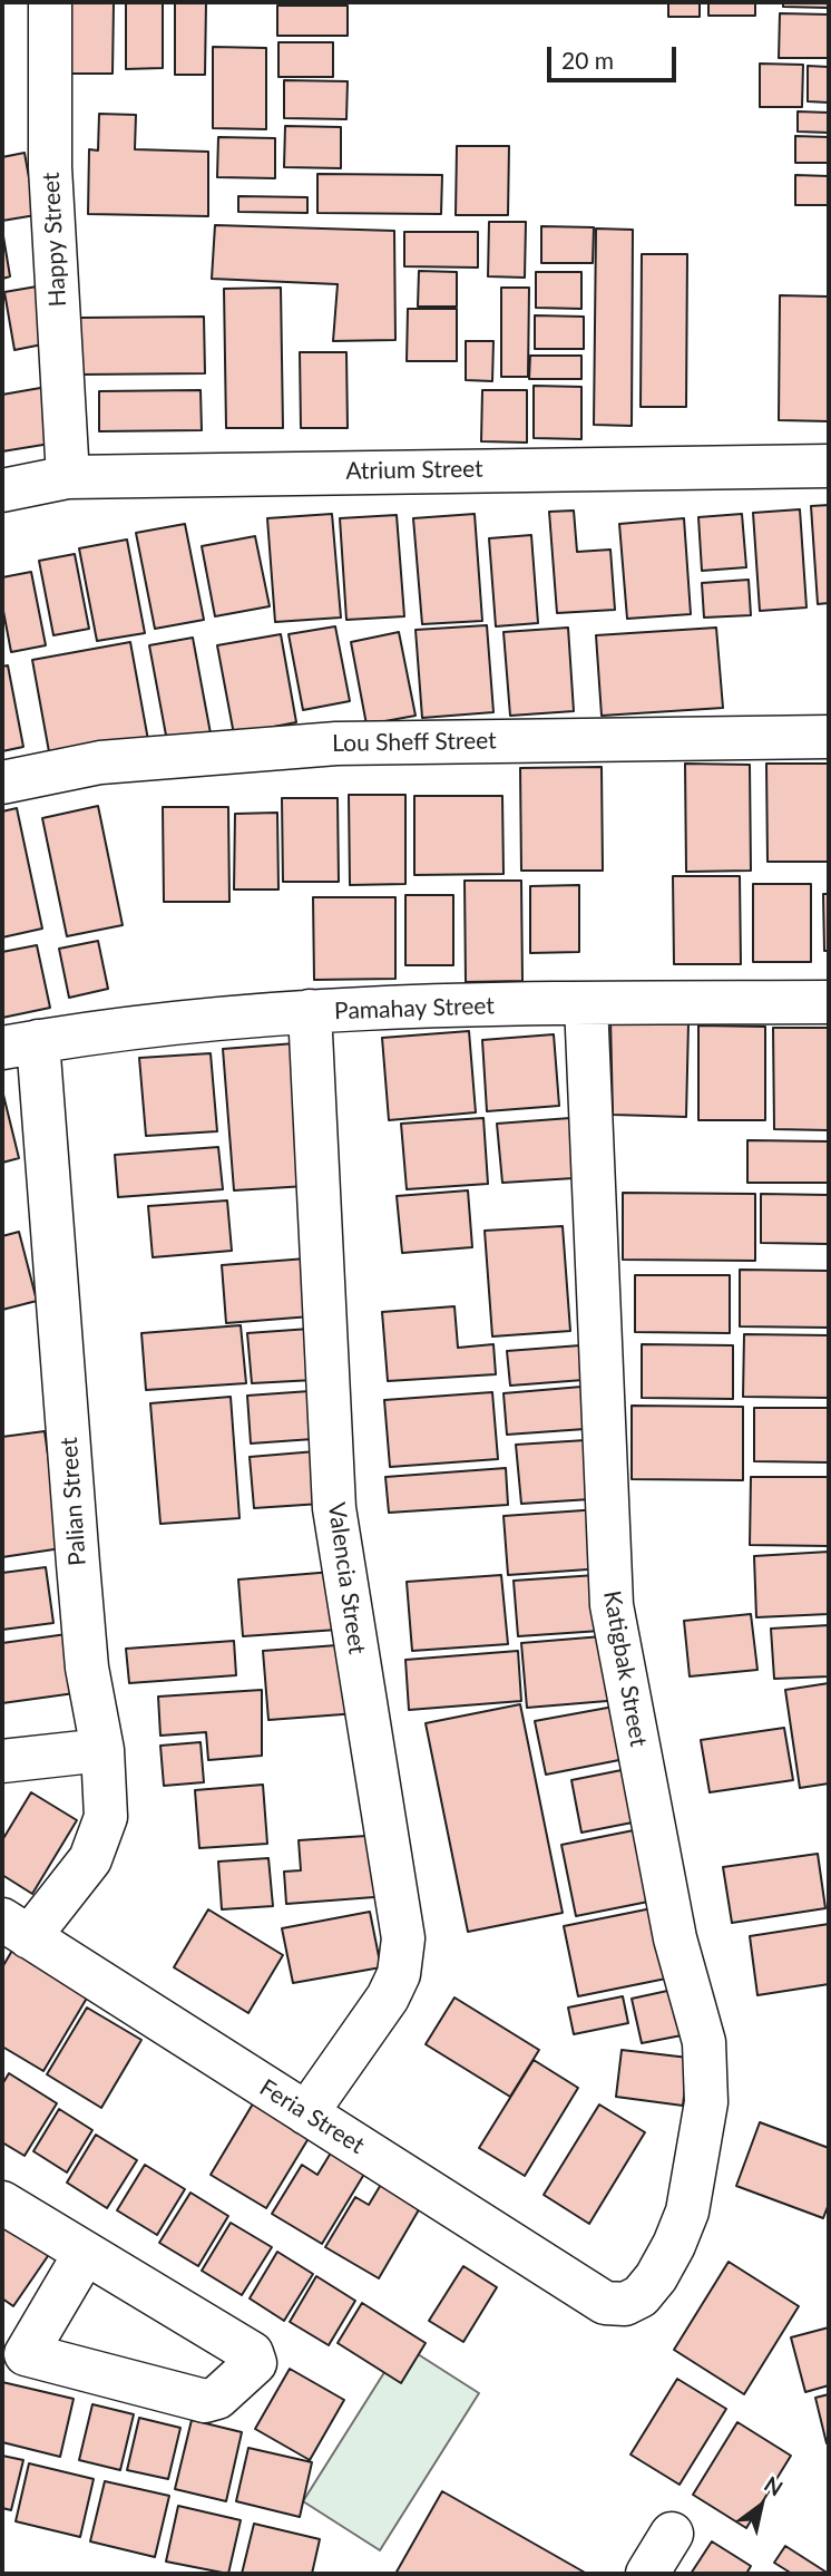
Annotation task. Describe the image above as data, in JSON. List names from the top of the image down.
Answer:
{
  "streets": {
    "street": [
      "Happy Street",
      "Atrium Street",
      "Lou Sheff Street",
      "Pamahay Street",
      "Palian Street",
      "Valencia Street",
      "Katigbak Street",
      "Feria Street"
    ]
  },
  "crossings": [
    ["Happy Street", "Atrium Street"],
    ["Pamahay Street", "Palian Street"],
    ["Pamahay Street", "Valencia Street"],
    ["Pamahay Street", "Katigbak Street"],
    ["Palian Street", "Feria Street"],
    ["Valencia Street", "Feria Street"],
    ["Katigbak Street", "Feria Street"]
  ],
  "scale_bar": "20 m",
  "north": "top right"
}
